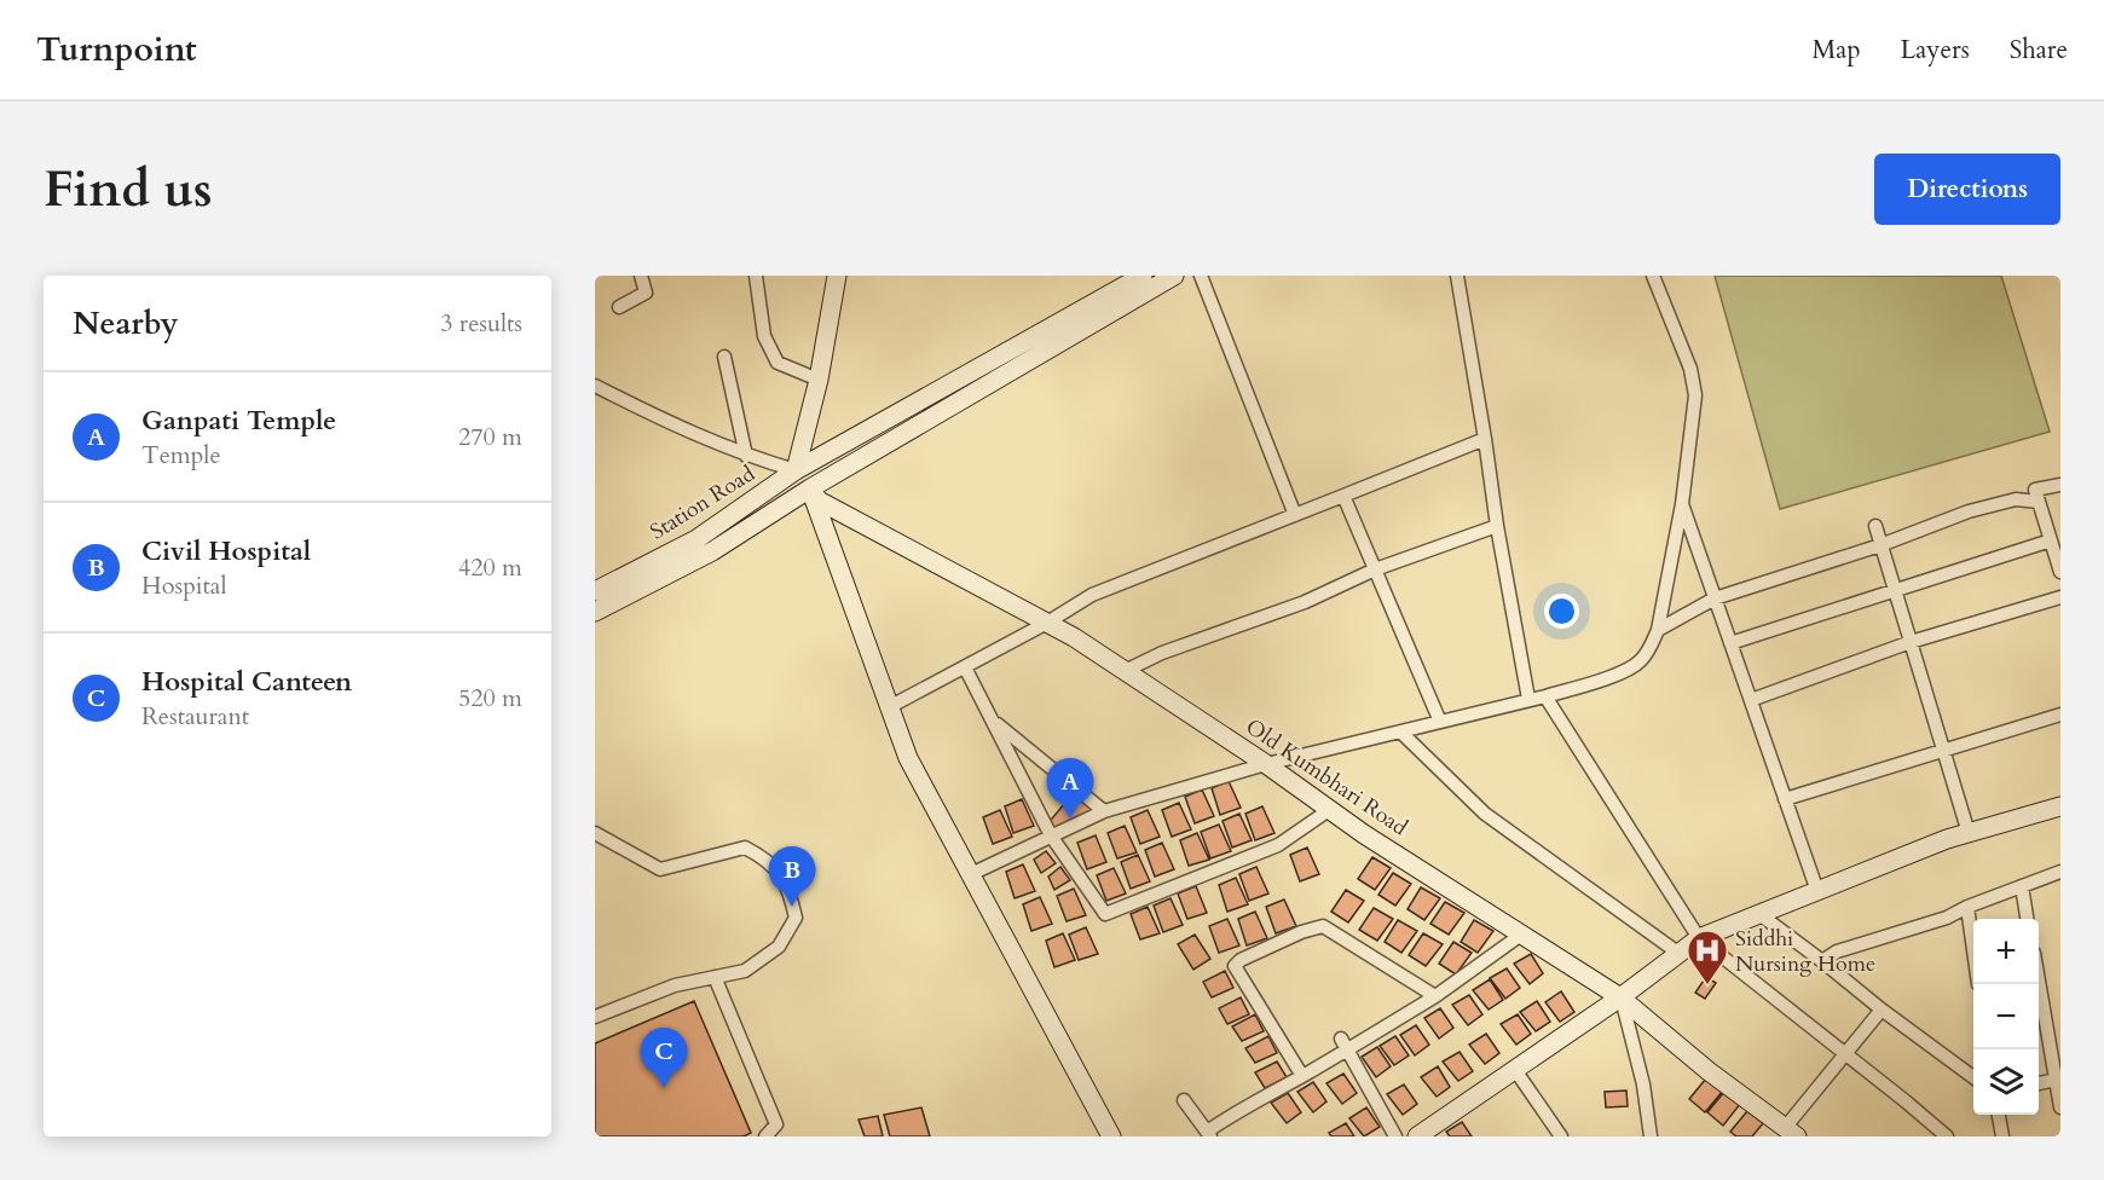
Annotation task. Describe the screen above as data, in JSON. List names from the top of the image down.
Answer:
{
  "streets": {
    "main road": ["Station Road", "Old Kumbhari Road"]
  },
  "places": {
    "hospital": ["Siddhi Nursing Home"]
  },
  "page": {
    "header": "Turnpoint",
    "nav": ["Map", "Layers", "Share"],
    "buttons": "Directions",
    "title": "Find us",
    "heading": ["Nearby", "3 results"],
    "list": [
      {
        "mark": "A",
        "name": "Ganpati Temple",
        "note": "Temple",
        "value": "270 m"
      },
      {
        "mark": "B",
        "name": "Civil Hospital",
        "note": "Hospital",
        "value": "420 m"
      },
      {
        "mark": "C",
        "name": "Hospital Canteen",
        "note": "Restaurant",
        "value": "520 m"
      }
    ],
    "pins": ["A", "B", "C"],
    "map_buttons": ["+", "−"]
  }
}
